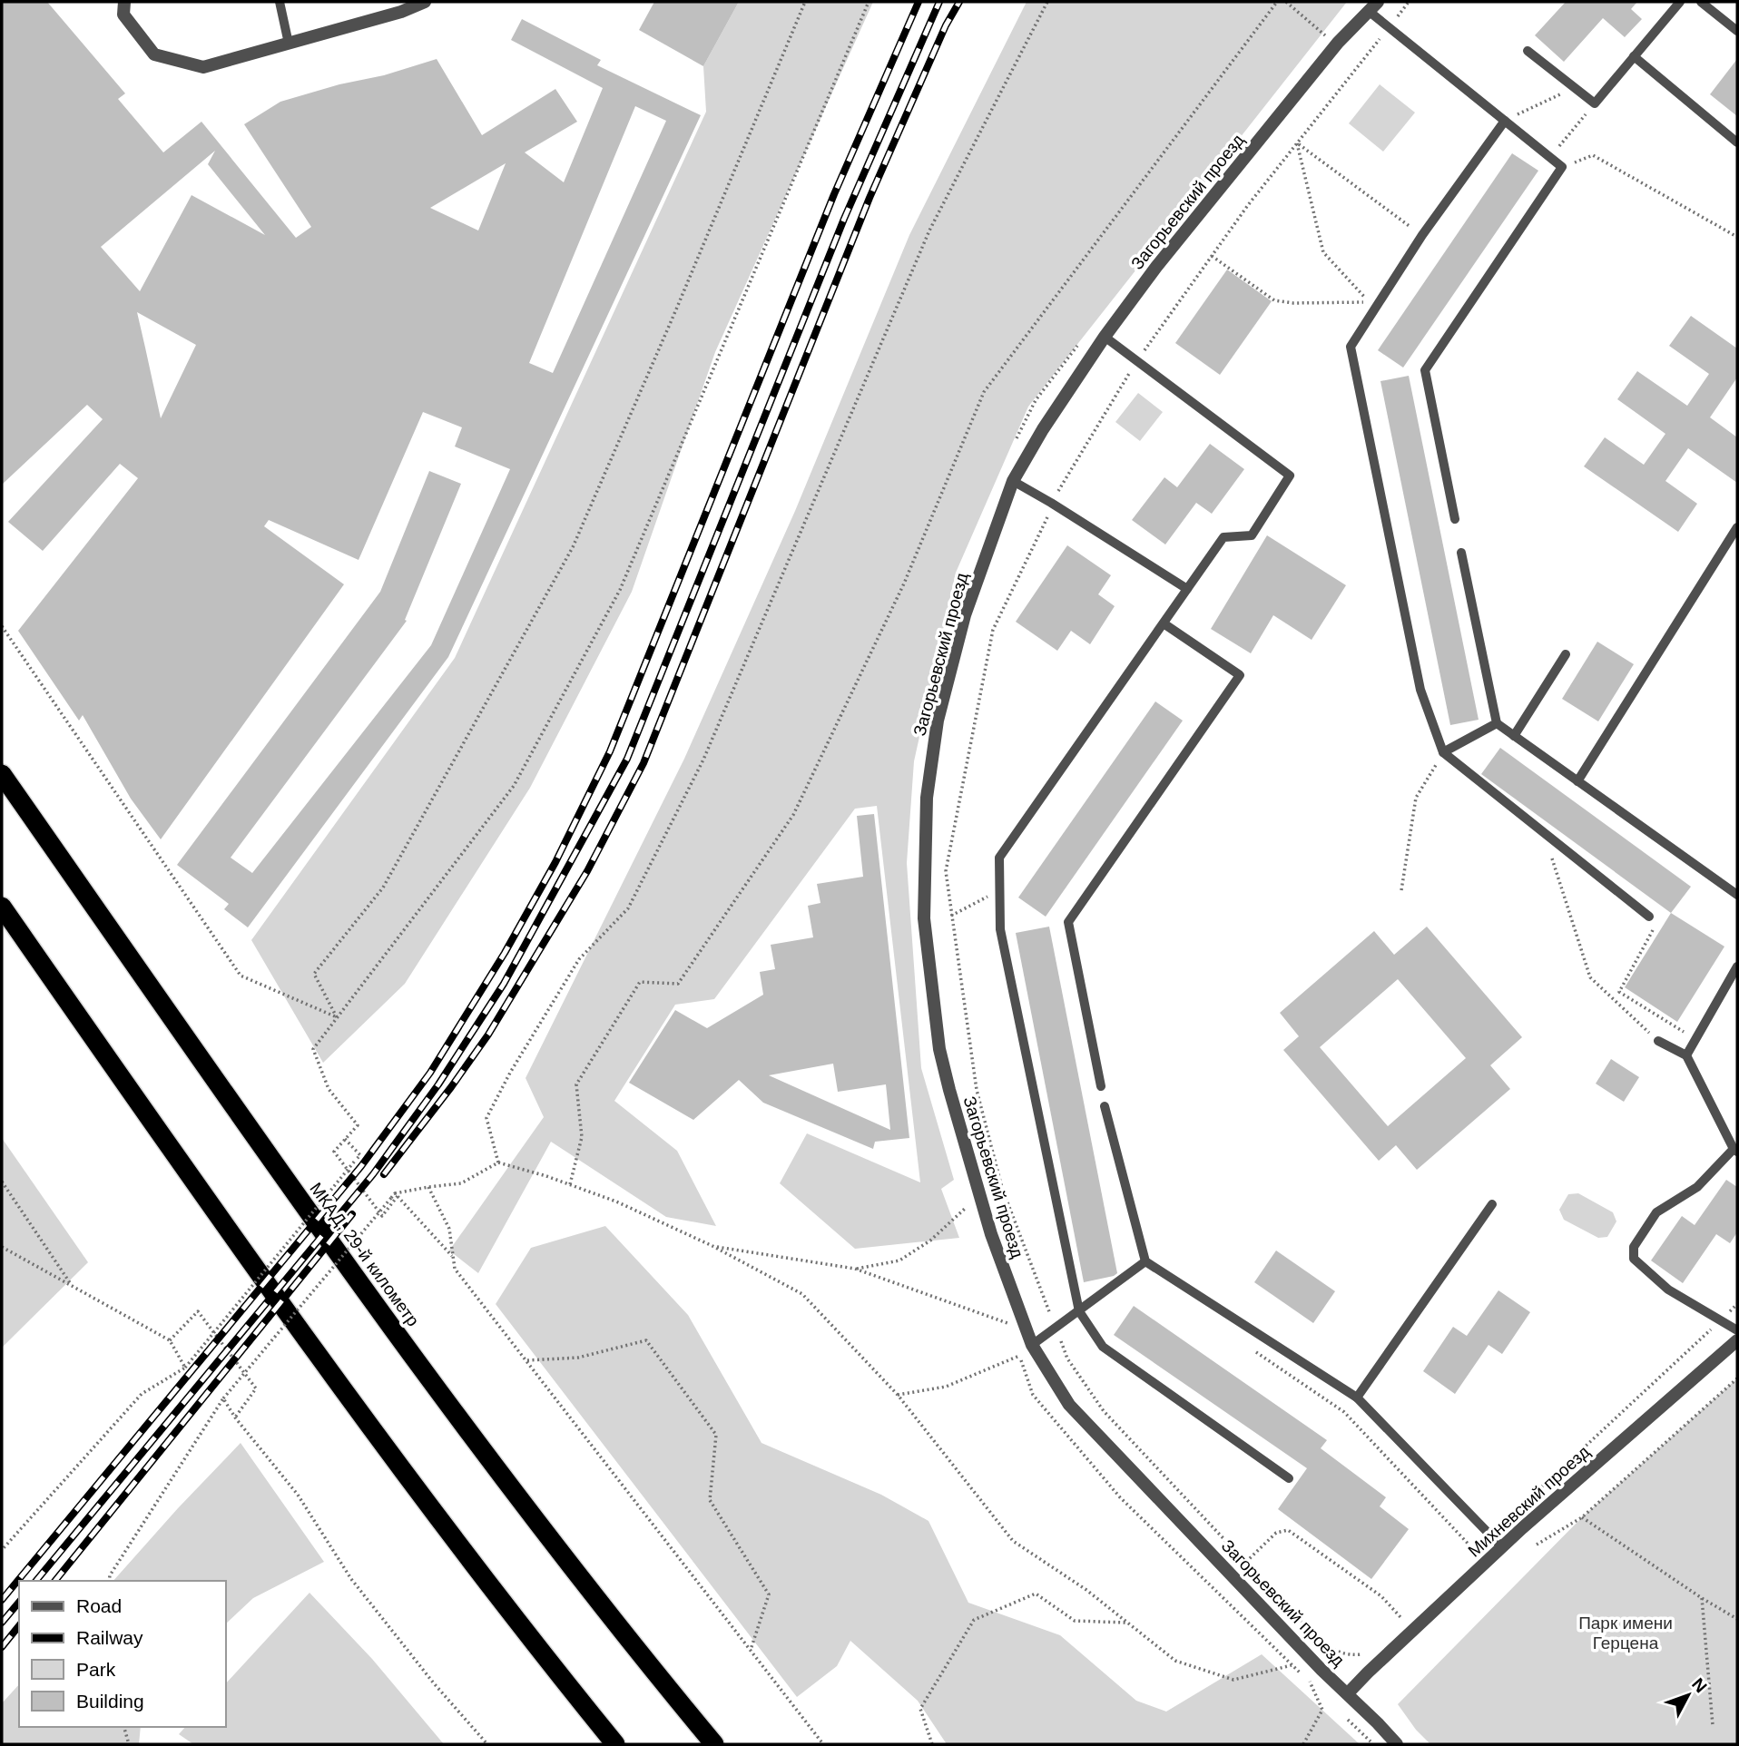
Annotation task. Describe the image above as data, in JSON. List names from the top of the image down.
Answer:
{
  "streets": {
    "highway": ["МКАД, 29-й километр"],
    "street": ["Загорьевский проезд", "Михневский проезд"]
  },
  "crossings": [
    ["Загорьевский проезд", "Михневский проезд"]
  ],
  "parks": ["Парк имени Герцена"],
  "legend": [
    "Road",
    "Railway",
    "Park",
    "Building"
  ],
  "north": "top right"
}
